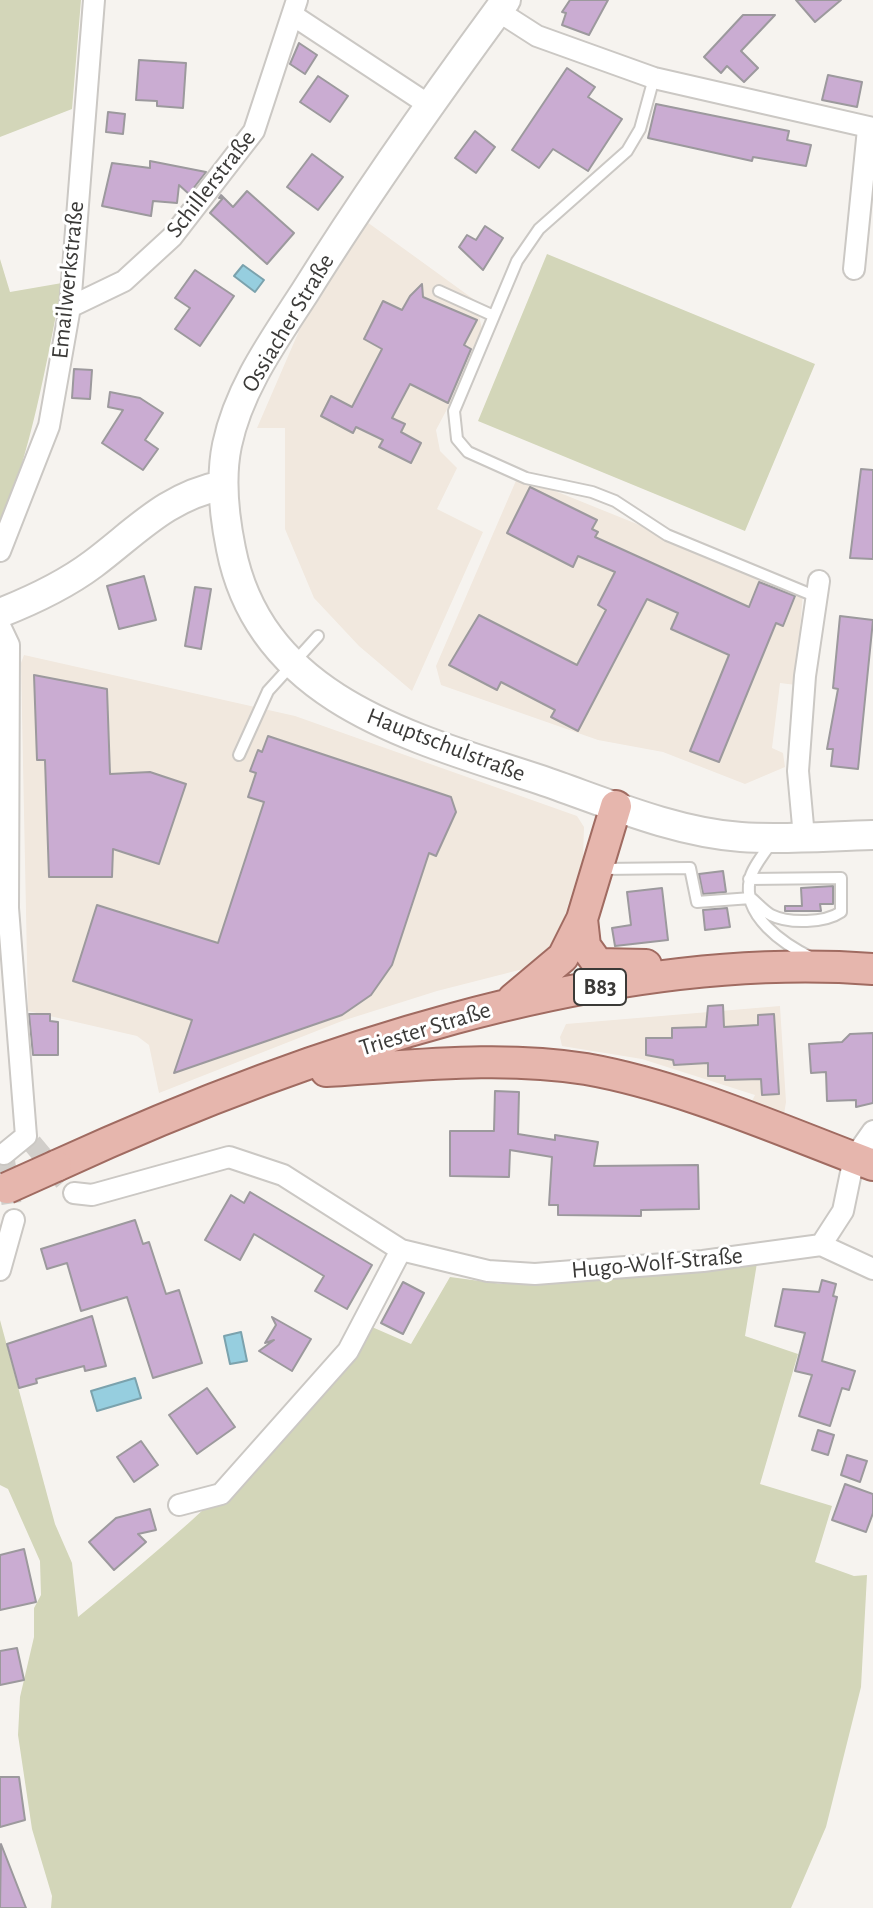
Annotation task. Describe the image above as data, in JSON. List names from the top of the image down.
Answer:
{
  "streets": {
    "main road": [
      "Ossiacher Straße",
      "Hauptschulstraße",
      "B83",
      "Triester Straße"
    ],
    "street": ["Schillerstraße", "Emailwerkstraße", "Hugo-Wolf-Straße"]
  },
  "crossings": [
    ["Schillerstraße", "Emailwerkstraße"],
    ["Schillerstraße", "Ossiacher Straße"],
    ["Ossiacher Straße", "Hauptschulstraße"]
  ]
}
